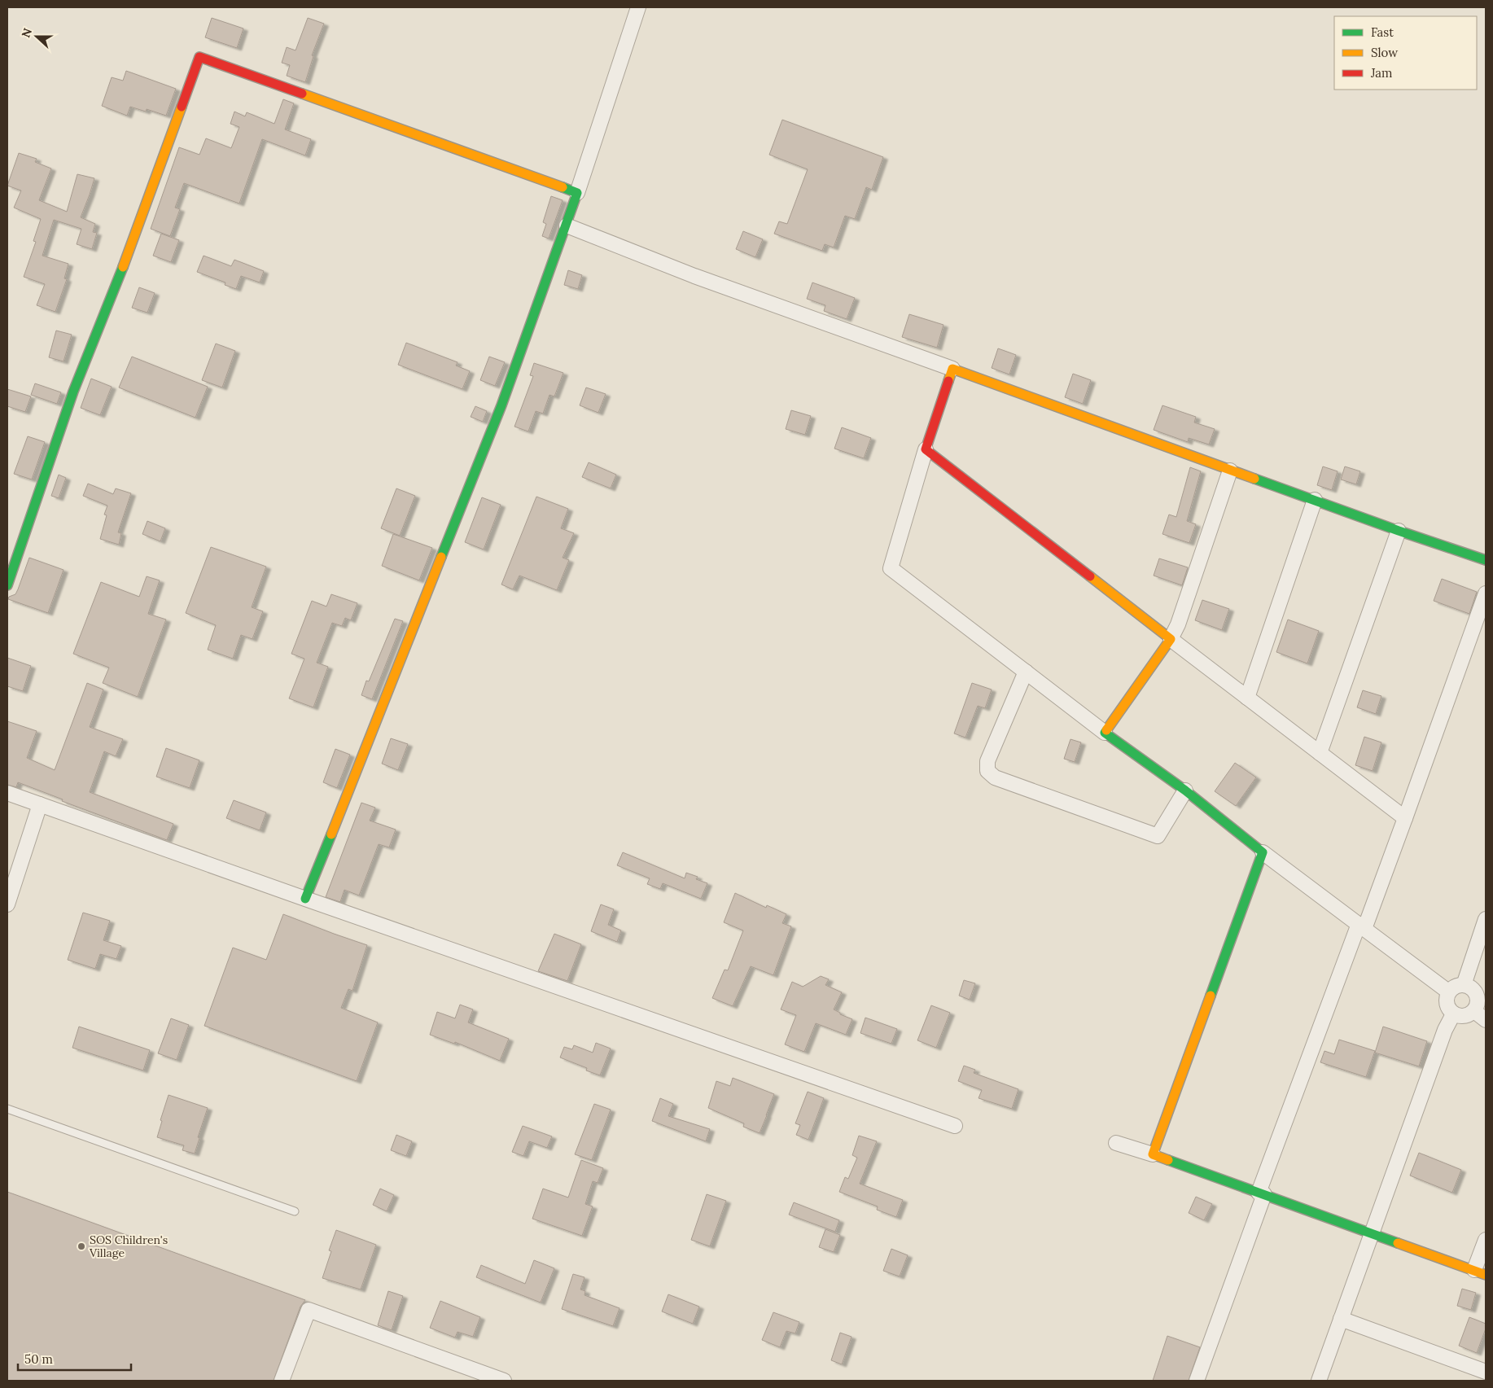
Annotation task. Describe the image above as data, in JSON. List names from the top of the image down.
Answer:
{
  "places": ["SOS Children's Village"],
  "legend": ["Fast", "Slow", "Jam"],
  "scale_bar": "50 m",
  "north": "left"
}
